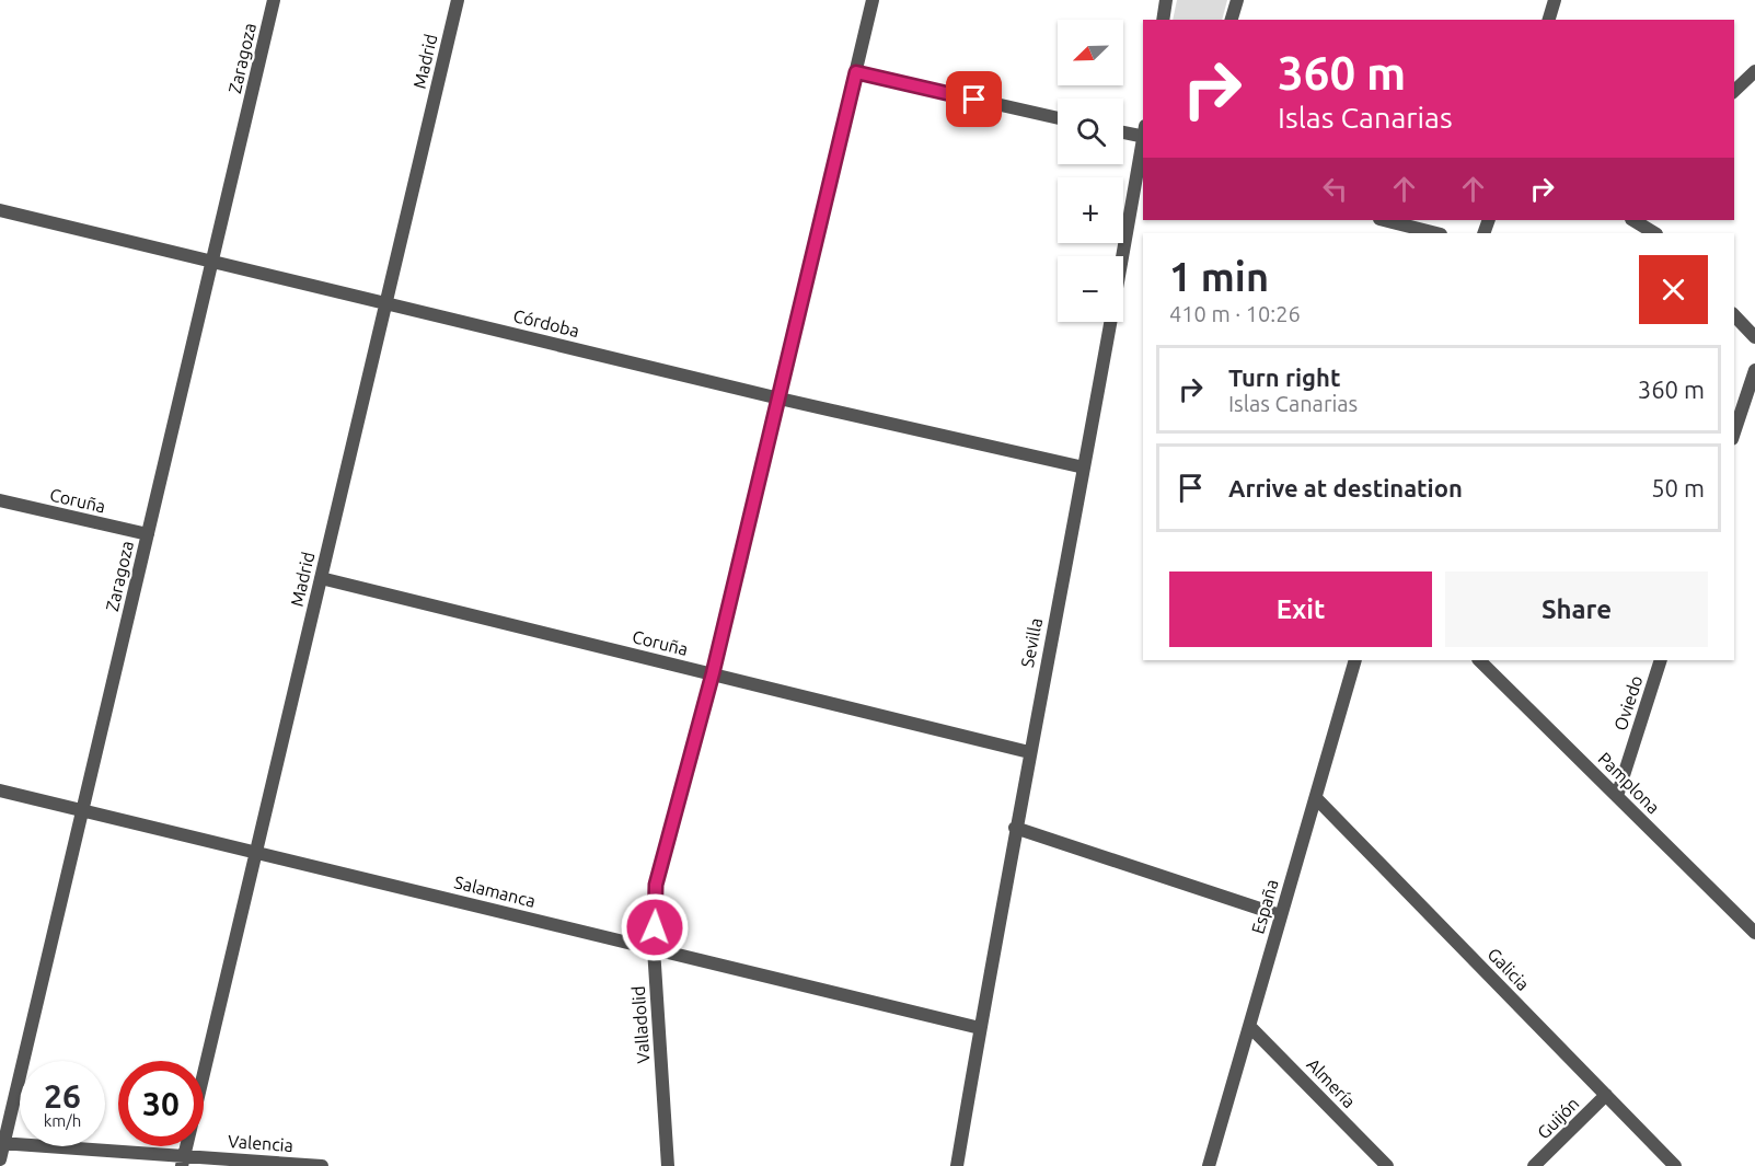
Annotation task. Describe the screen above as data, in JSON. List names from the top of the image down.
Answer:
{
  "streets": {
    "street": [
      "Zaragoza",
      "Madrid",
      "Córdoba",
      "Coruña",
      "Sevilla",
      "Oviedo",
      "Pamplona",
      "Salamanca",
      "España",
      "Galicia",
      "Valladolid",
      "Almería",
      "Guijón",
      "Valencia"
    ]
  },
  "crossings": [
    ["Zaragoza", "Córdoba"],
    ["Zaragoza", "Coruña"],
    ["Zaragoza", "Salamanca"],
    ["Zaragoza", "Valencia"],
    ["Madrid", "Córdoba"],
    ["Madrid", "Coruña"],
    ["Madrid", "Salamanca"],
    ["Madrid", "Valencia"],
    ["Córdoba", "Sevilla"],
    ["Córdoba", "Valladolid"],
    ["Coruña", "Sevilla"],
    ["Coruña", "Valladolid"],
    ["Sevilla", "Salamanca"],
    ["Oviedo", "Pamplona"],
    ["Salamanca", "Valladolid"],
    ["España", "Galicia"],
    ["España", "Almería"],
    ["Galicia", "Guijón"]
  ],
  "north": "bottom left",
  "page": {
    "map_buttons": ["+", "−"],
    "turn": ["360 m", "Islas Canarias"],
    "heading": ["1 min", "410 m · 10:26"],
    "list": [
      {
        "name": "Turn right",
        "note": "Islas Canarias",
        "value": "360 m"
      },
      {
        "name": "Arrive at destination",
        "value": "50 m"
      }
    ],
    "buttons": ["Exit", "Share"],
    "speed": "26 km/h",
    "limit": "30"
  }
}
